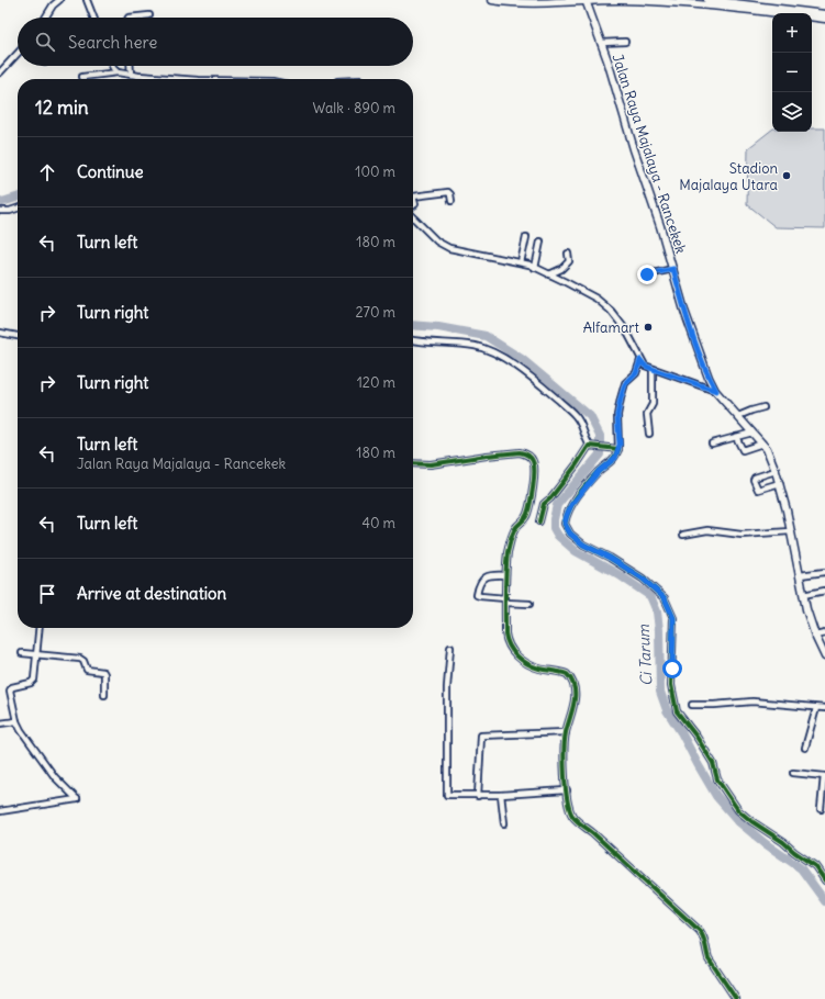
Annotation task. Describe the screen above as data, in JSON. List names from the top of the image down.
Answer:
{
  "streets": {
    "main road": ["Jalan Raya Majalaya - Rancekek"]
  },
  "water": ["Ci Tarum"],
  "places": ["Stadion Majalaya Utara", "Alfamart"],
  "page": {
    "map_buttons": ["+", "−"],
    "search": "Search here",
    "heading": ["12 min", "Walk · 890 m"],
    "list": [
      ["Continue", "100 m"],
      ["Turn left", "180 m"],
      ["Turn right", "270 m"],
      ["Turn right", "120 m"],
      ["Turn left", "Jalan Raya Majalaya - Rancekek", "180 m"],
      ["Turn left", "40 m"],
      "Arrive at destination"
    ]
  }
}
